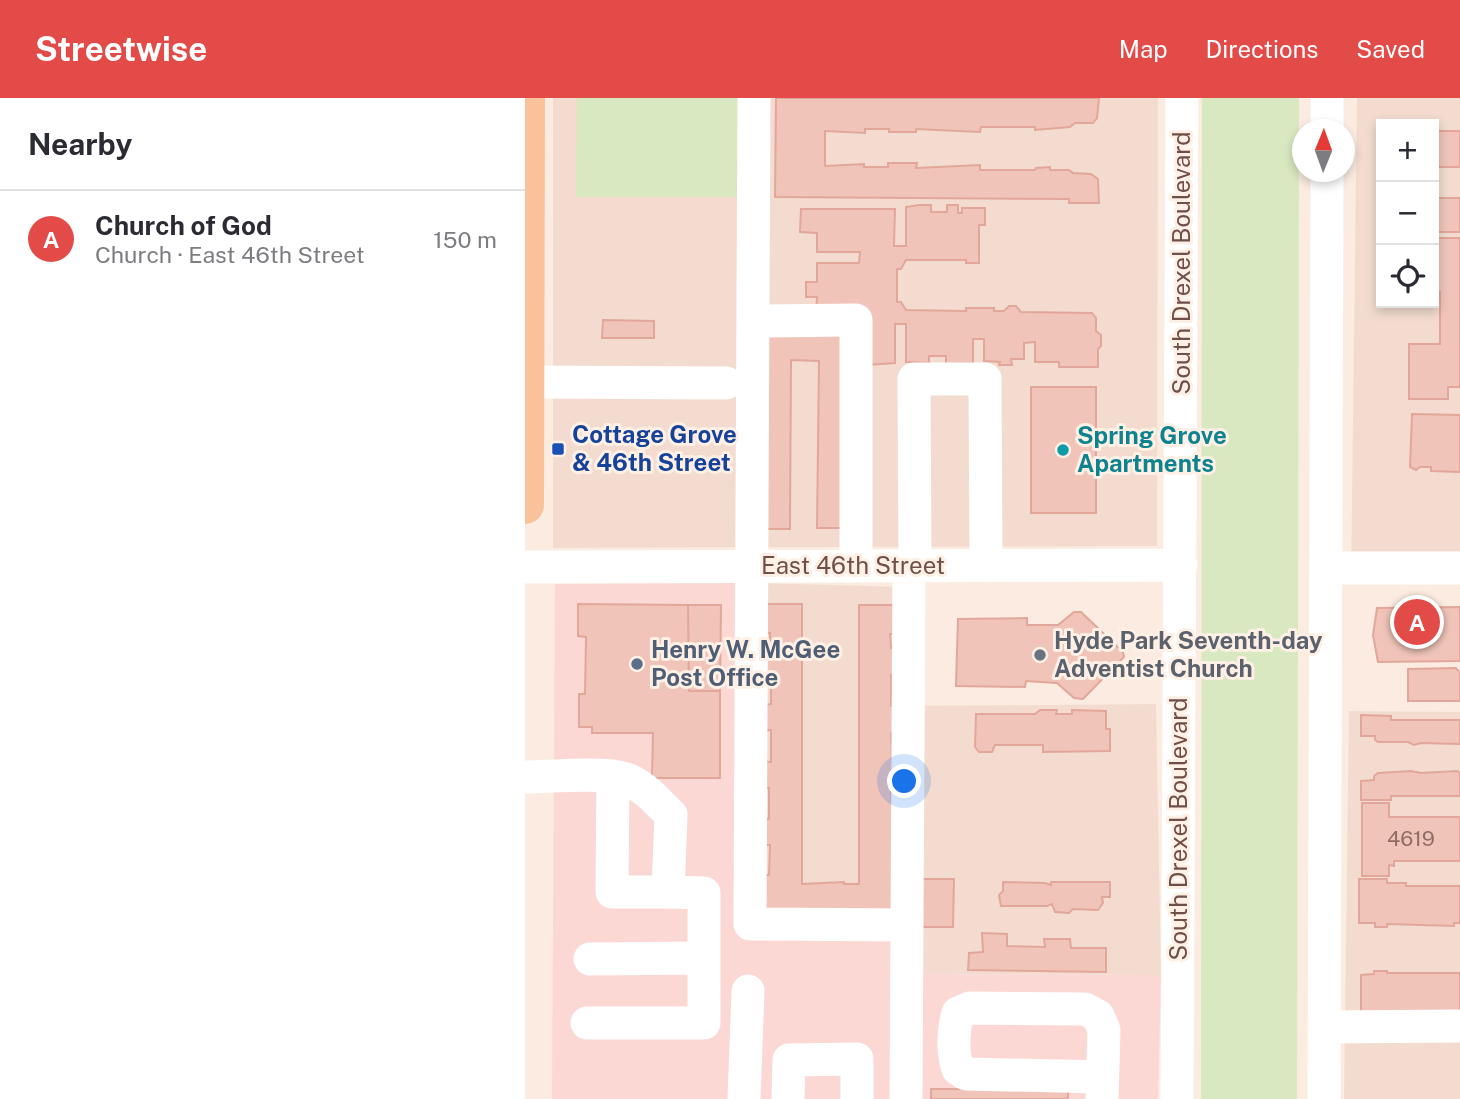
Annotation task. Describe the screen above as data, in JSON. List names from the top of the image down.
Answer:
{
  "streets": {
    "street": ["South Drexel Boulevard", "East 46th Street"]
  },
  "crossings": [
    ["South Drexel Boulevard", "East 46th Street"]
  ],
  "places": {
    "transit": ["Cottage Grove & 46th Street"],
    "other": ["Spring Grove Apartments", "Hyde Park Seventh-day Adventist Church", "Henry W. McGee Post Office"]
  },
  "house_numbers": ["4619"],
  "north": "top",
  "page": {
    "header": "Streetwise",
    "nav": ["Map", "Directions", "Saved"],
    "heading": "Nearby",
    "map_buttons": ["+", "−"],
    "list": [
      {
        "mark": "A",
        "name": "Church of God",
        "note": "Church · East 46th Street",
        "value": "150 m"
      }
    ],
    "pins": "A"
  }
}
